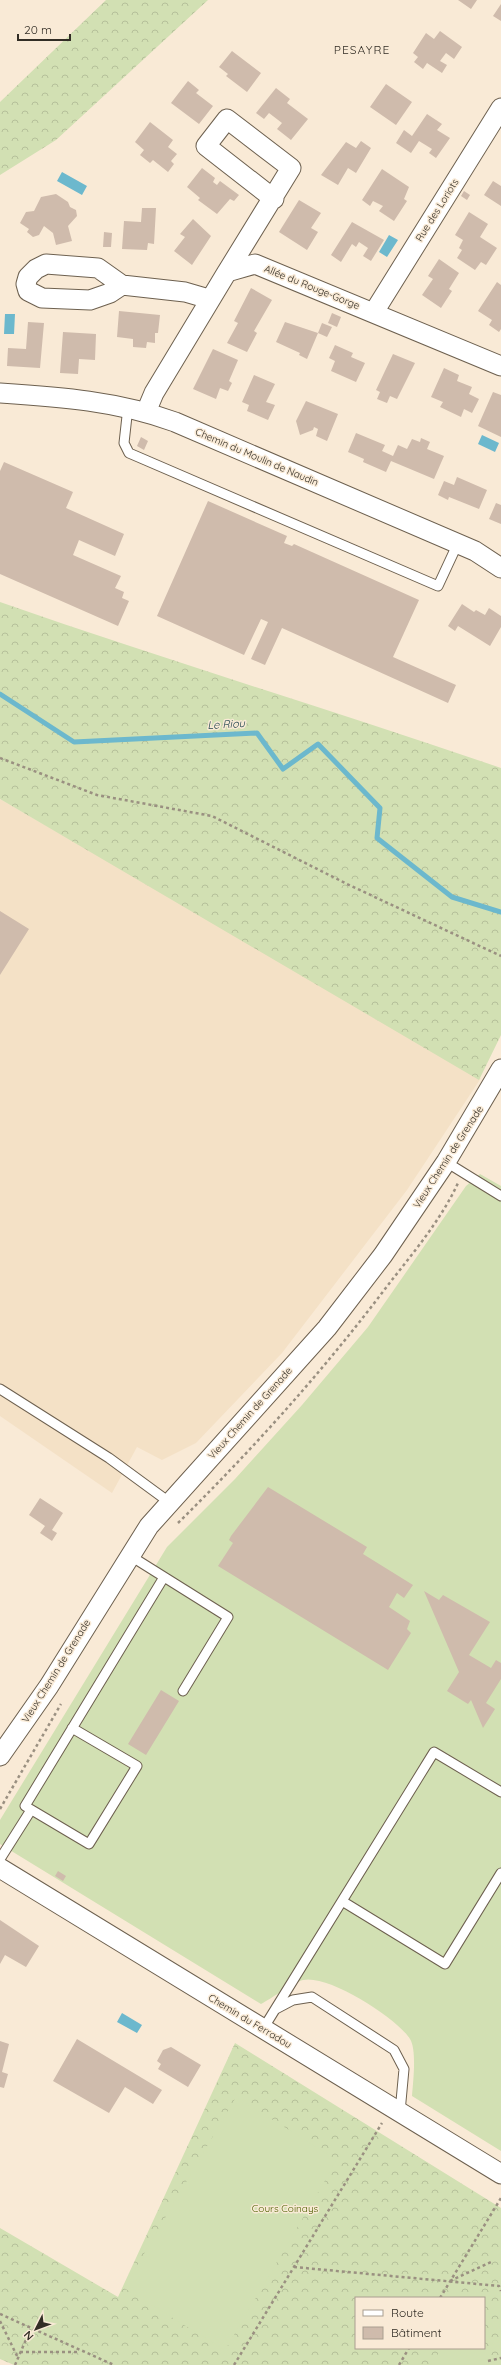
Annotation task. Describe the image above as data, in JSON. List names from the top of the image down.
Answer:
{
  "streets": {
    "street": [
      "Rue des Loriots",
      "Allée du Rouge-Gorge",
      "Chemin du Moulin de Naudin",
      "Vieux Chemin de Grenade",
      "Chemin du Ferradou"
    ]
  },
  "crossings": [
    ["Rue des Loriots", "Allée du Rouge-Gorge"]
  ],
  "districts": ["PESAYRE"],
  "water": ["Le Riou"],
  "parks": ["Cours Coinays"],
  "legend": ["Route", "Bâtiment"],
  "scale_bar": "20 m",
  "north": "bottom left"
}
